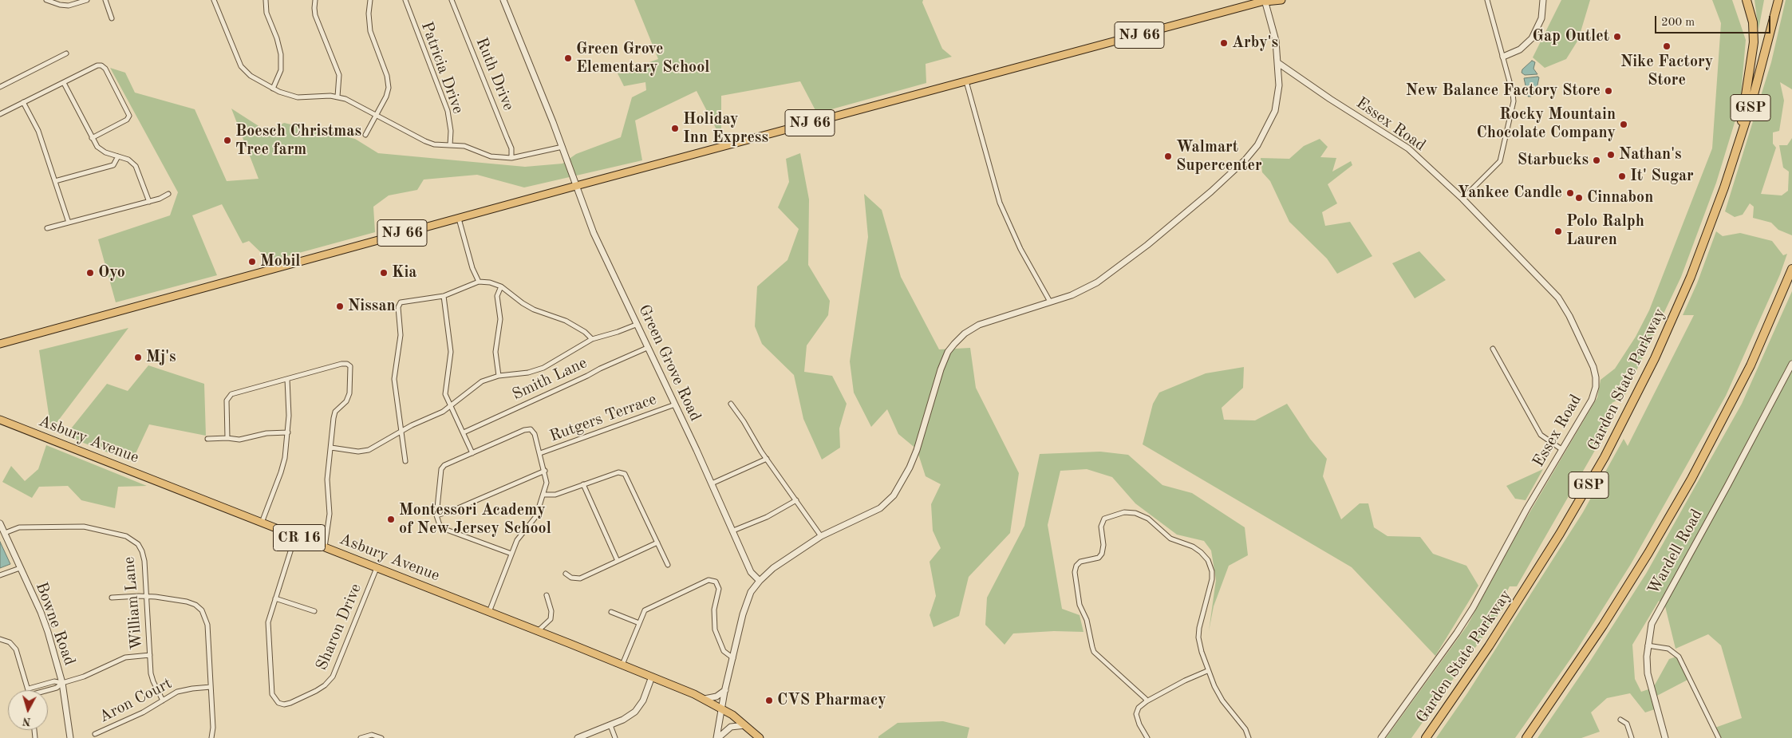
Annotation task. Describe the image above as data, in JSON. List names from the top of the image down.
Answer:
{
  "streets": {
    "highway": ["GSP", "Garden State Parkway"],
    "main road": ["NJ 66", "Asbury Avenue", "CR 16"],
    "street": [
      "Patricia Drive",
      "Ruth Drive",
      "Essex Road",
      "Green Grove Road",
      "Smith Lane",
      "Rutgers Terrace",
      "Wardell Road",
      "William Lane",
      "Bowne Road",
      "Sharon Drive",
      "Aron Court"
    ]
  },
  "crossings": [
    ["NJ 66", "Green Grove Road"],
    ["Green Grove Road", "Smith Lane"],
    ["Green Grove Road", "Rutgers Terrace"],
    ["Asbury Avenue", "Sharon Drive"],
    ["William Lane", "Bowne Road"],
    ["William Lane", "Aron Court"]
  ],
  "places": [
    "Gap Outlet",
    "Arby's",
    "Nike Factory Store",
    "Green Grove Elementary School",
    "New Balance Factory Store",
    "Rocky Mountain Chocolate Company",
    "Holiday Inn Express",
    "Boesch Christmas Tree farm",
    "Nathan's",
    "Walmart Supercenter",
    "Starbucks",
    "It' Sugar",
    "Yankee Candle",
    "Cinnabon",
    "Polo Ralph Lauren",
    "Mobil",
    "Oyo",
    "Kia",
    "Nissan",
    "Mj's",
    "Montessori Academy of New Jersey School",
    "CVS Pharmacy"
  ],
  "scale_bar": "200 m",
  "north": "bottom"
}
